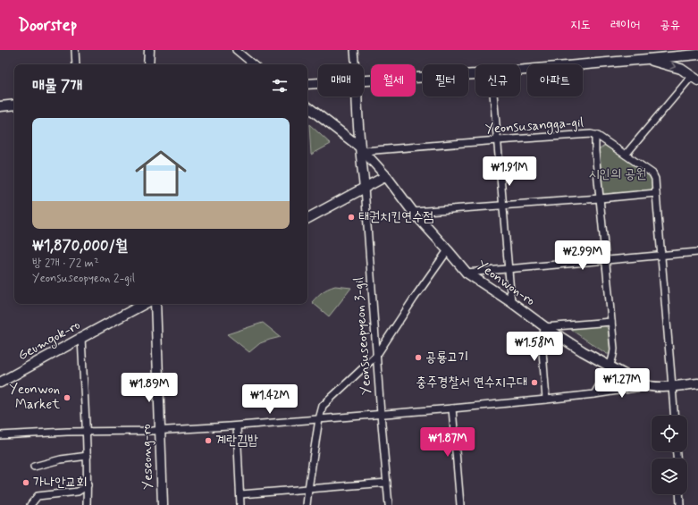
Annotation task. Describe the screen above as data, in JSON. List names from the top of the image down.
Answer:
{
  "streets": {
    "street": [
      "Yeonsusangga-gil",
      "Yeonwon-ro",
      "Yeonsuseopyeon 3-gil",
      "Geumgok-ro",
      "Yeseong-ro"
    ]
  },
  "crossings": [
    ["Yeonsusangga-gil", "Yeonwon-ro"]
  ],
  "parks": ["시인의 공원"],
  "places": [
    "태권치킨연수점",
    "공룡고기",
    "충주경찰서 연수지구대",
    "Yeonwon Market",
    "계란김밥",
    "가나안교회"
  ],
  "page": {
    "header": "Doorstep",
    "nav": ["지도", "레이어", "공유"],
    "chip": [
      "매매",
      "월세",
      "필터",
      "신규",
      "아파트"
    ],
    "heading": "매물 7개",
    "list": [
      {
        "name": "₩1,870,000/월",
        "note": "방 2개 · 72 m² · Yeonsuseopyeon 2-gil"
      }
    ],
    "price": [
      "₩1.91M",
      "₩2.99M",
      "₩1.58M",
      "₩1.27M",
      "₩1.89M",
      "₩1.42M",
      "₩1.87M"
    ]
  }
}
